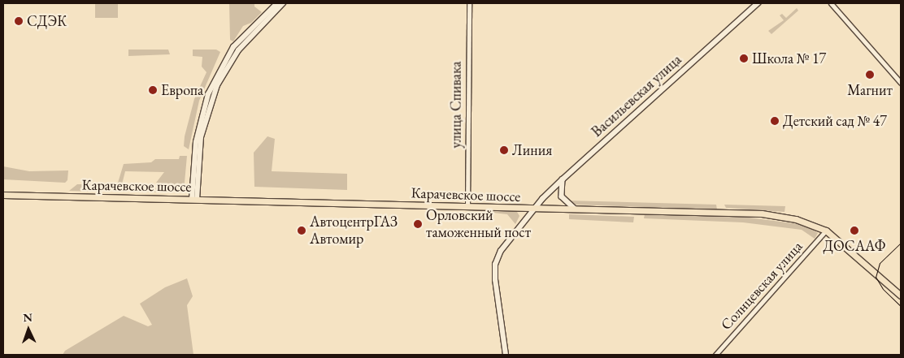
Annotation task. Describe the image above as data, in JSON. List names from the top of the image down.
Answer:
{
  "streets": {
    "highway": ["Карачевское шоссе"],
    "main road": ["Васильевская улица"],
    "street": ["улица Спивака", "Солнцевская улица"]
  },
  "crossings": [
    ["Васильевская улица", "Карачевское шоссе"],
    ["улица Спивака", "Карачевское шоссе"],
    ["Карачевское шоссе", "Солнцевская улица"]
  ],
  "places": [
    "СДЭК",
    "Школа № 17",
    "Магнит",
    "Европа",
    "Детский сад № 47",
    "Линия",
    "Орловский таможенный пост",
    "АвтоцентрГАЗ Автомир",
    "ДОСААФ"
  ],
  "north": "top"
}
